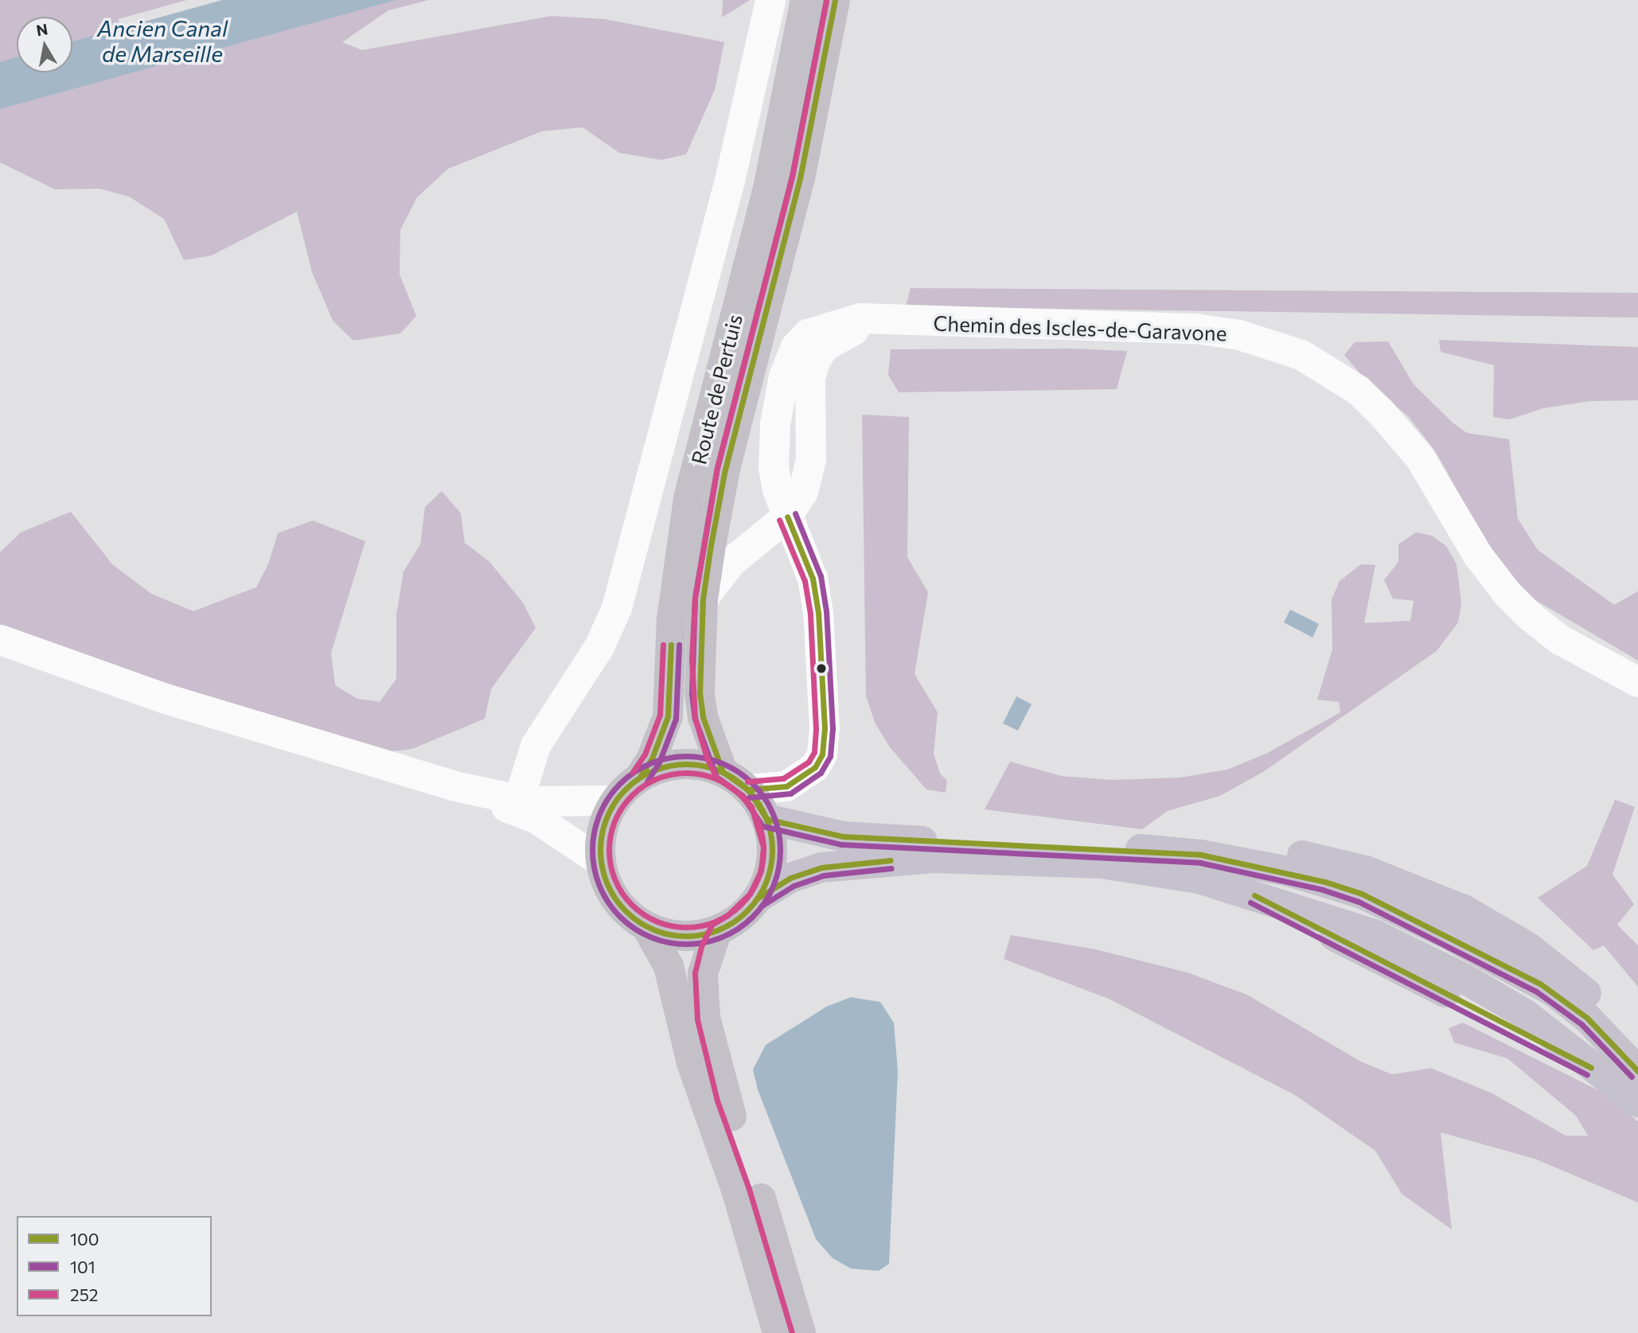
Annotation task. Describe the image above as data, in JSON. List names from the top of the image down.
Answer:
{
  "streets": {
    "main road": ["Route de Pertuis"],
    "street": ["Chemin des Iscles-de-Garavone"]
  },
  "crossings": [
    ["Chemin des Iscles-de-Garavone", "Route de Pertuis"]
  ],
  "water": ["Ancien Canal de Marseille"],
  "lines": ["transit line 100", "transit line 101", "transit line 252"],
  "legend": ["100", "101", "252"],
  "north": "top"
}
